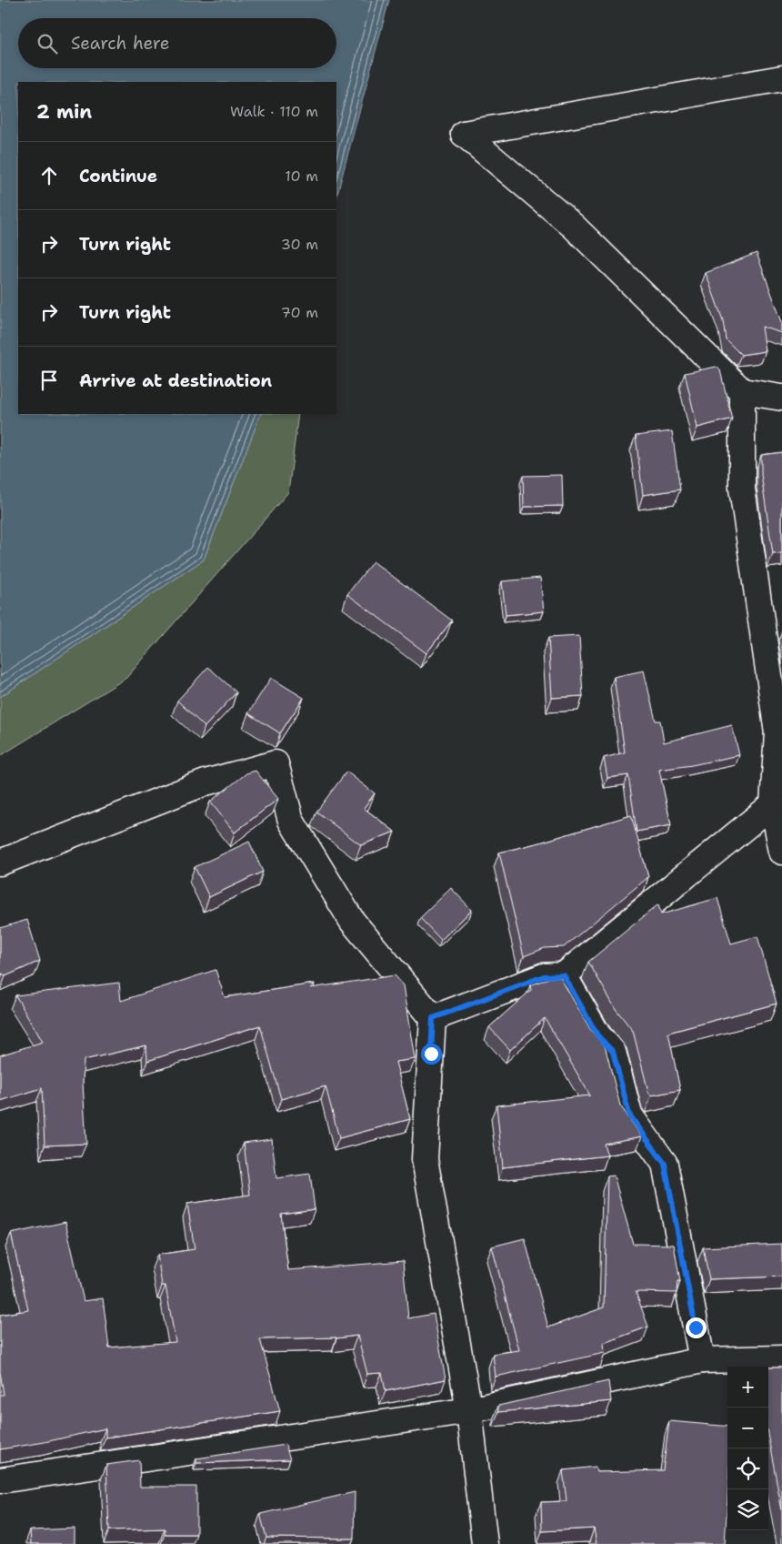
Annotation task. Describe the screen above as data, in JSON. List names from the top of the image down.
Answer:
{
  "page": {
    "search": "Search here",
    "heading": ["2 min", "Walk · 110 m"],
    "list": [
      ["Continue", "10 m"],
      ["Turn right", "30 m"],
      ["Turn right", "70 m"],
      "Arrive at destination"
    ],
    "map_buttons": ["+", "−"]
  }
}
